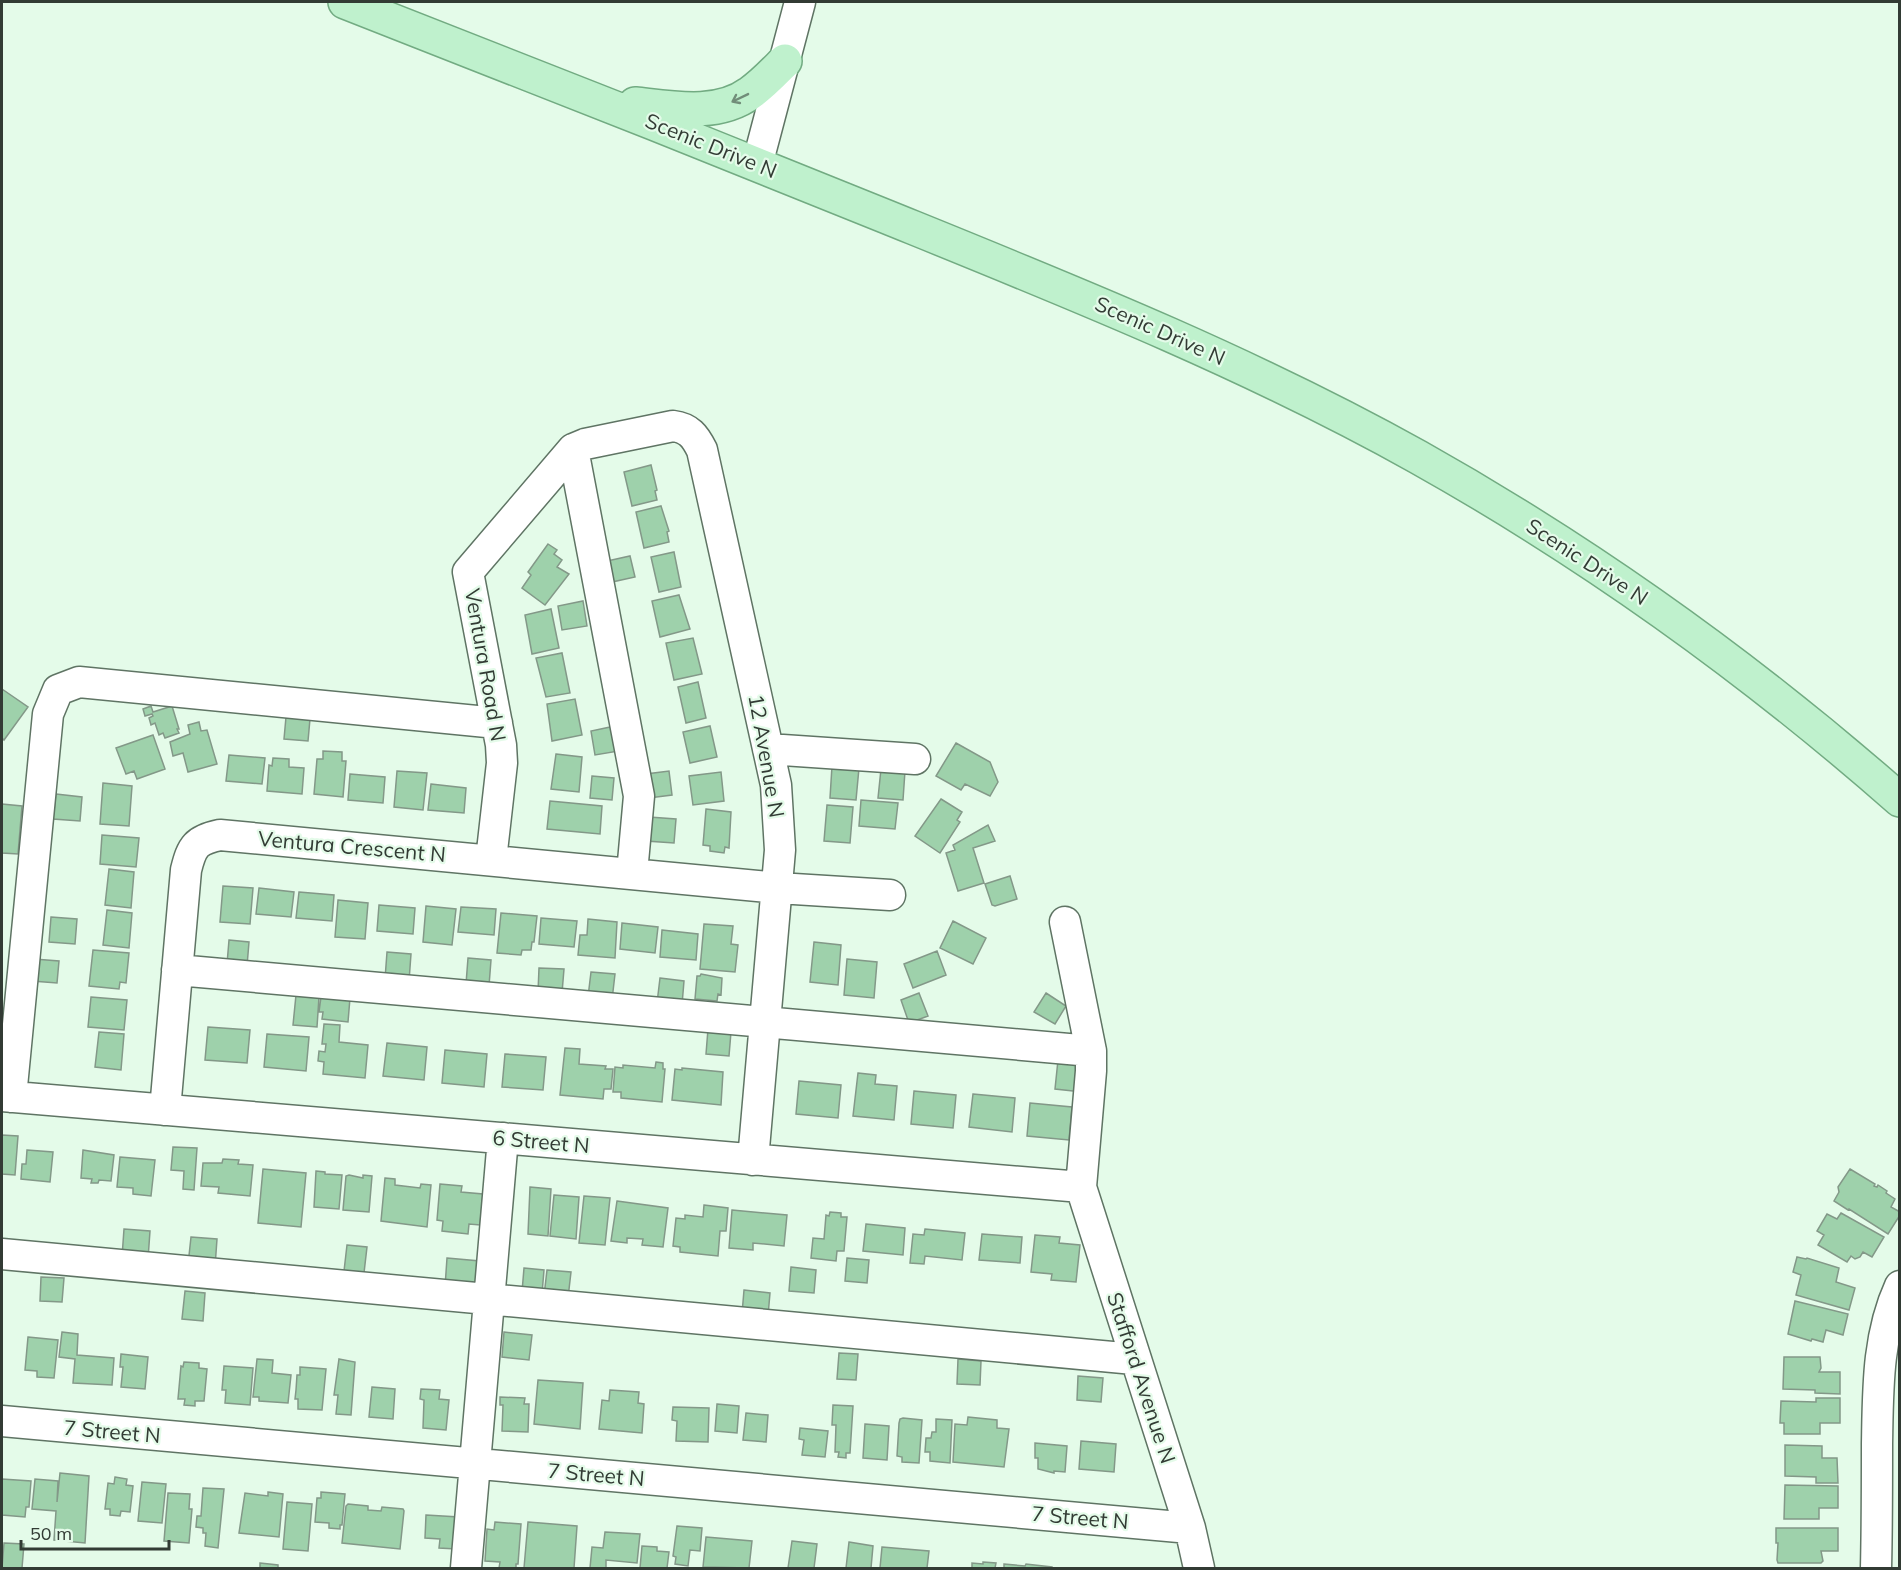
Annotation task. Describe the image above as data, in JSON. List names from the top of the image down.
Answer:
{
  "streets": {
    "main road": ["Scenic Drive N"],
    "street": [
      "Ventura Road N",
      "12 Avenue N",
      "Ventura Crescent N",
      "6 Street N",
      "Stafford Avenue N",
      "7 Street N"
    ]
  },
  "crossings": [
    ["Ventura Road N", "12 Avenue N"],
    ["Ventura Road N", "Ventura Crescent N"],
    ["12 Avenue N", "Ventura Crescent N"],
    ["12 Avenue N", "6 Street N"],
    ["Ventura Crescent N", "6 Street N"],
    ["6 Street N", "Stafford Avenue N"],
    ["Stafford Avenue N", "7 Street N"]
  ],
  "scale_bar": "50 m"
}
